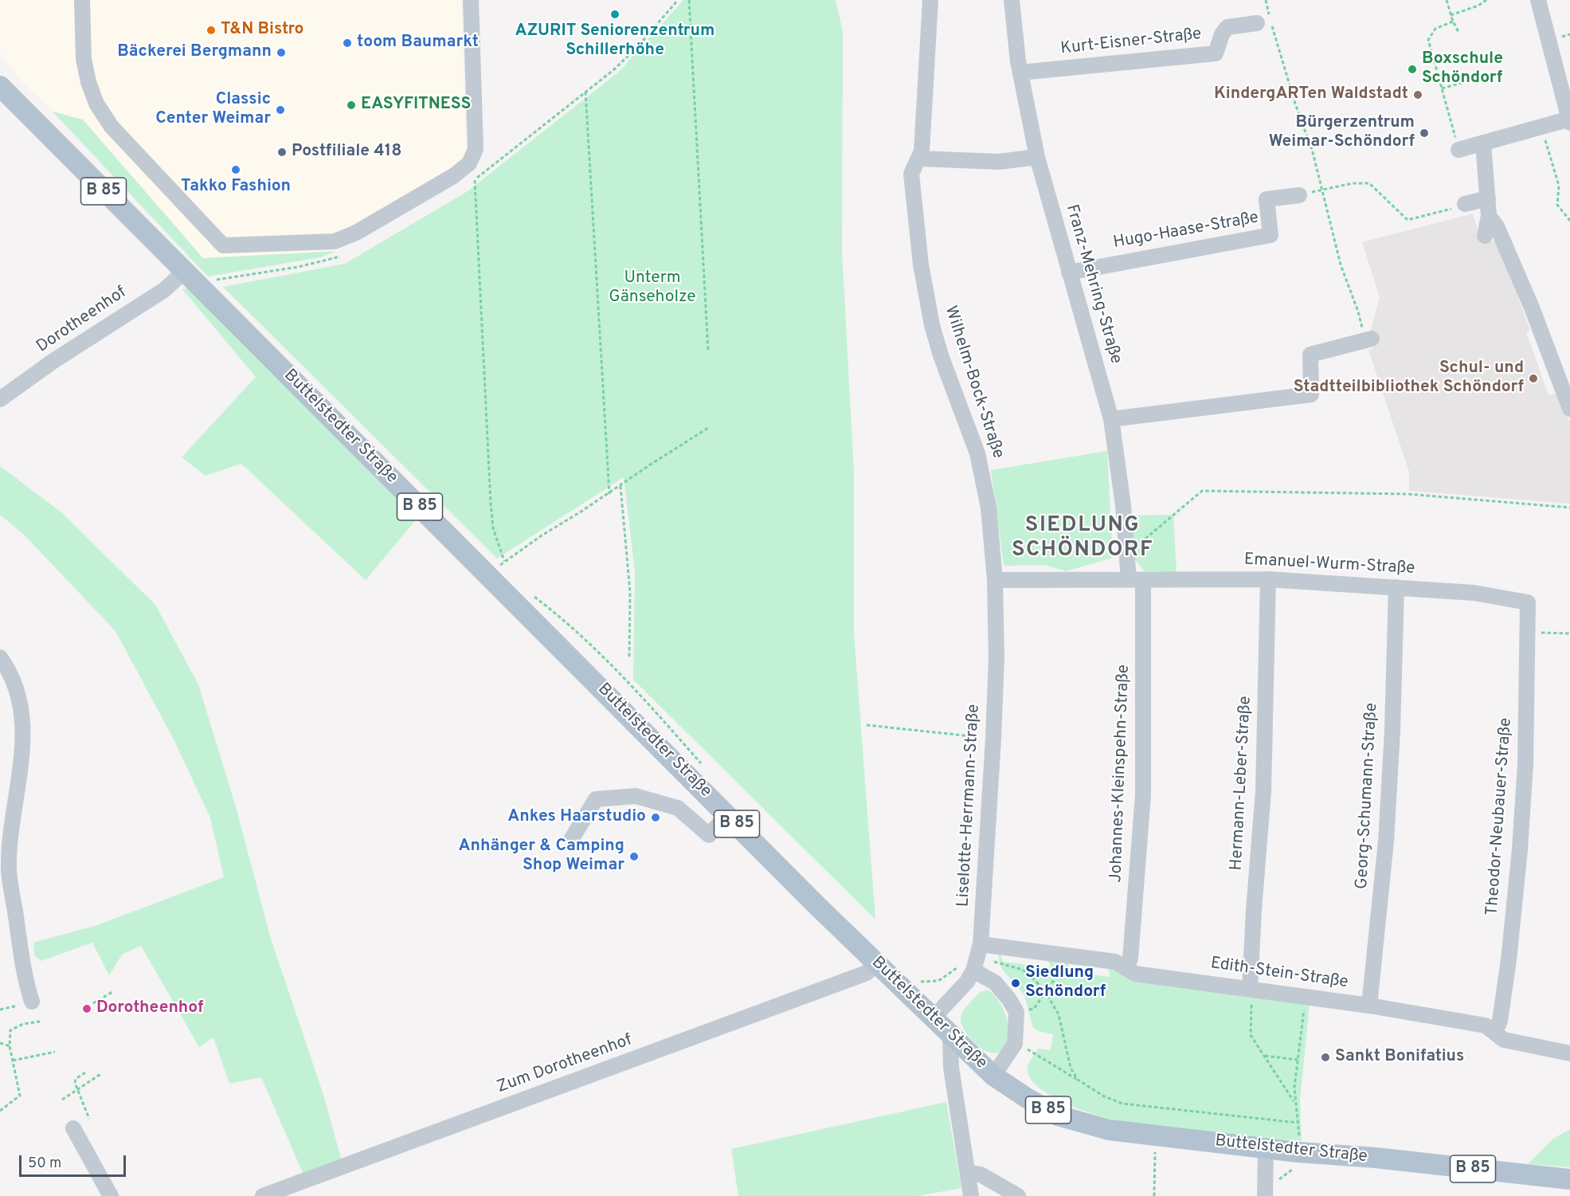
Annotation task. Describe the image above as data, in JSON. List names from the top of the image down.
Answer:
{
  "streets": {
    "main road": ["B 85", "Buttelstedter Straße"],
    "street": [
      "Kurt-Eisner-Straße",
      "Hugo-Haase-Straße",
      "Franz-Mehring-Straße",
      "Dorotheenhof",
      "Wilhelm-Bock-Straße",
      "Emanuel-Wurm-Straße",
      "Johannes-Kleinspehn-Straße",
      "Hermann-Leber-Straße",
      "Georg-Schumann-Straße",
      "Liselotte-Herrmann-Straße",
      "Theodor-Neubauer-Straße",
      "Edith-Stein-Straße",
      "Zum Dorotheenhof"
    ]
  },
  "crossings": [
    ["Kurt-Eisner-Straße", "Franz-Mehring-Straße"],
    ["Hugo-Haase-Straße", "Franz-Mehring-Straße"],
    ["Franz-Mehring-Straße", "Emanuel-Wurm-Straße"],
    ["Franz-Mehring-Straße", "Johannes-Kleinspehn-Straße"],
    ["Dorotheenhof", "Buttelstedter Straße"],
    ["Wilhelm-Bock-Straße", "Emanuel-Wurm-Straße"],
    ["Wilhelm-Bock-Straße", "Liselotte-Herrmann-Straße"],
    ["Buttelstedter Straße", "Liselotte-Herrmann-Straße"],
    ["Buttelstedter Straße", "Zum Dorotheenhof"],
    ["Emanuel-Wurm-Straße", "Johannes-Kleinspehn-Straße"],
    ["Emanuel-Wurm-Straße", "Hermann-Leber-Straße"],
    ["Emanuel-Wurm-Straße", "Georg-Schumann-Straße"],
    ["Emanuel-Wurm-Straße", "Liselotte-Herrmann-Straße"],
    ["Emanuel-Wurm-Straße", "Theodor-Neubauer-Straße"],
    ["Johannes-Kleinspehn-Straße", "Edith-Stein-Straße"],
    ["Hermann-Leber-Straße", "Edith-Stein-Straße"],
    ["Georg-Schumann-Straße", "Edith-Stein-Straße"],
    ["Liselotte-Herrmann-Straße", "Edith-Stein-Straße"],
    ["Theodor-Neubauer-Straße", "Edith-Stein-Straße"]
  ],
  "districts": ["SIEDLUNG SCHÖNDORF"],
  "parks": ["Unterm Gänseholze"],
  "places": [
    "AZURIT Seniorenzentrum Schillerhöhe",
    "T&N Bistro",
    "toom Baumarkt",
    "Bäckerei Bergmann",
    "Boxschule Schöndorf",
    "KindergARTen Waldstadt",
    "EASYFITNESS",
    "Classic Center Weimar",
    "Bürgerzentrum Weimar-Schöndorf",
    "Postfiliale 418",
    "Takko Fashion",
    "Schul- und Stadtteilbibliothek Schöndorf",
    "Ankes Haarstudio",
    "Anhänger & Camping Shop Weimar",
    "Siedlung Schöndorf",
    "Dorotheenhof",
    "Sankt Bonifatius"
  ],
  "scale_bar": "50 m"
}
